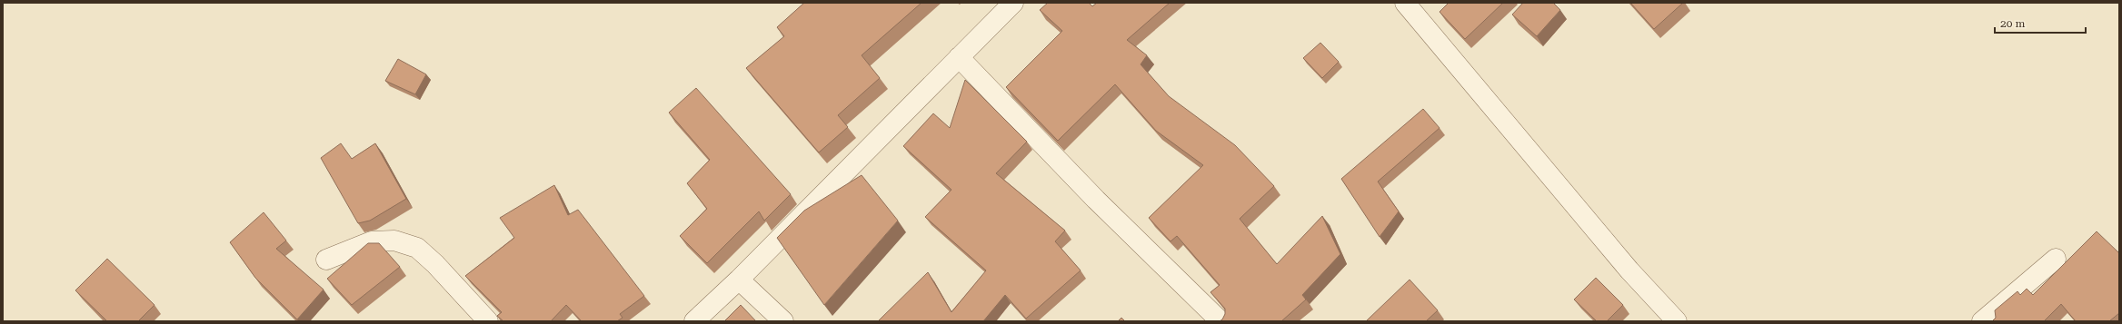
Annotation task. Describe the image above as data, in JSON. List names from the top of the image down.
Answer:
{
  "scale_bar": "20 m"
}
